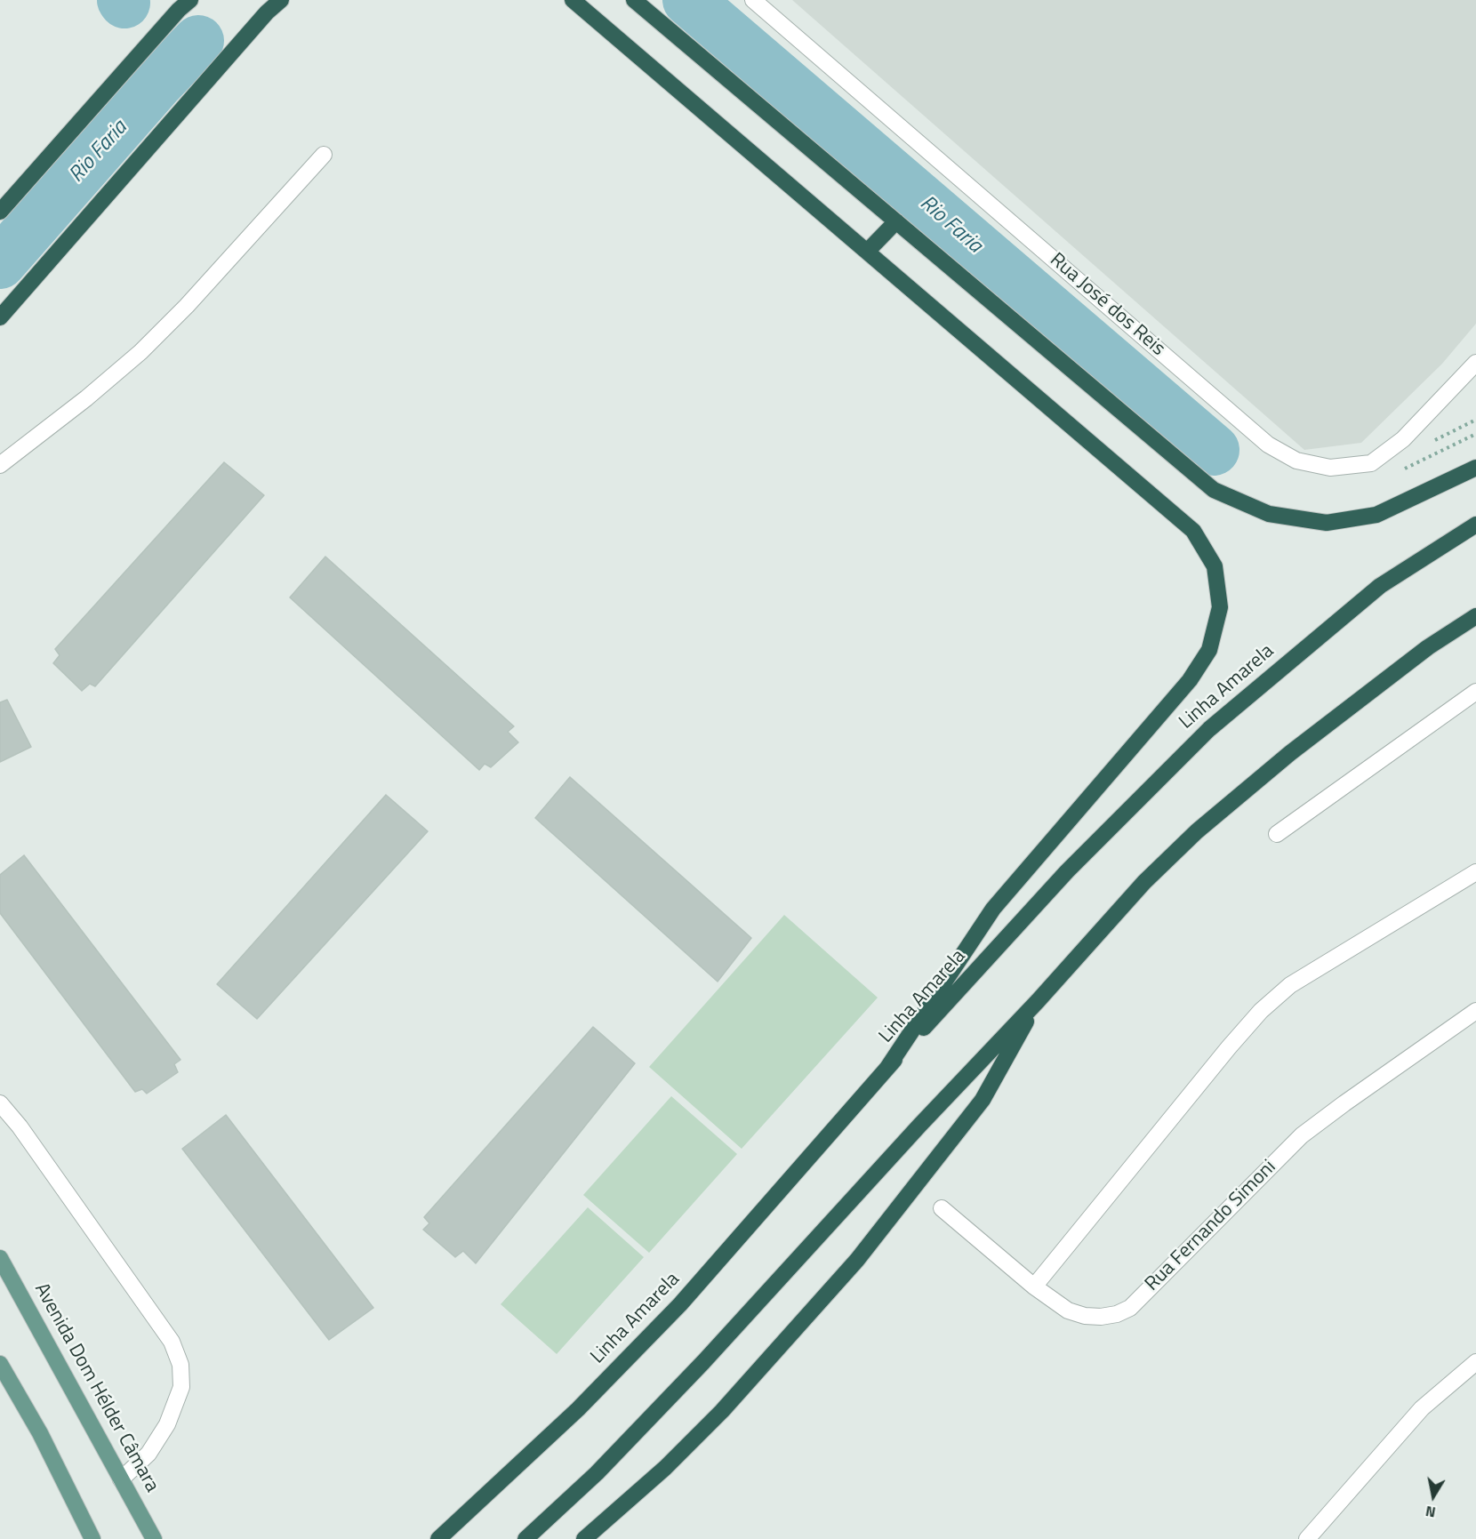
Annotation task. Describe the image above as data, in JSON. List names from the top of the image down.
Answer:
{
  "streets": {
    "highway": ["Linha Amarela"],
    "main road": ["Avenida Dom Hélder Câmara"],
    "street": ["Rua José dos Reis", "Rua Fernando Simoni"]
  },
  "water": ["Rio Faria"],
  "north": "bottom"
}
